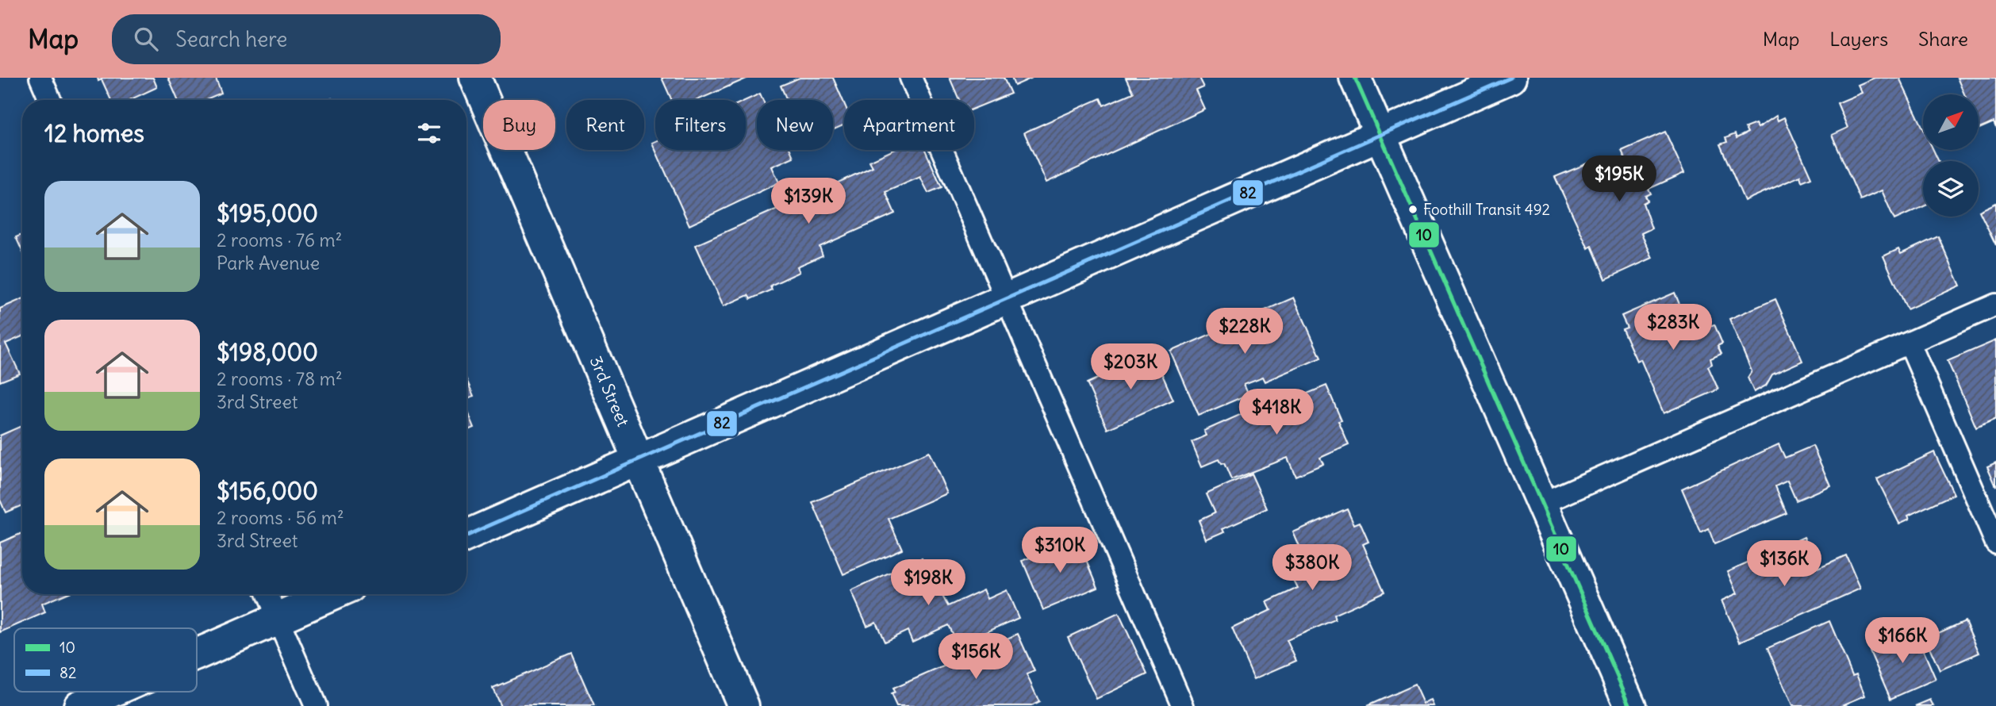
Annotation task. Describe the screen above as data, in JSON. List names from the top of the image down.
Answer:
{
  "streets": {
    "street": ["3rd Street"]
  },
  "places": ["Foothill Transit 492"],
  "lines": ["transit line 10", "transit line 82"],
  "legend": ["10", "82"],
  "north": "top right",
  "page": {
    "header": "Map",
    "search": "Search here",
    "nav": ["Map", "Layers", "Share"],
    "chip": [
      "Buy",
      "Rent",
      "Filters",
      "New",
      "Apartment"
    ],
    "heading": "12 homes",
    "price": [
      "$195K",
      "$139K",
      "$283K",
      "$228K",
      "$203K",
      "$418K",
      "$310K",
      "$136K",
      "$380K",
      "$198K",
      "$166K",
      "$156K"
    ],
    "list": [
      {
        "name": "$195,000",
        "note": "2 rooms · 76 m² · Park Avenue"
      },
      {
        "name": "$198,000",
        "note": "2 rooms · 78 m² · 3rd Street"
      },
      {
        "name": "$156,000",
        "note": "2 rooms · 56 m² · 3rd Street"
      }
    ]
  }
}
